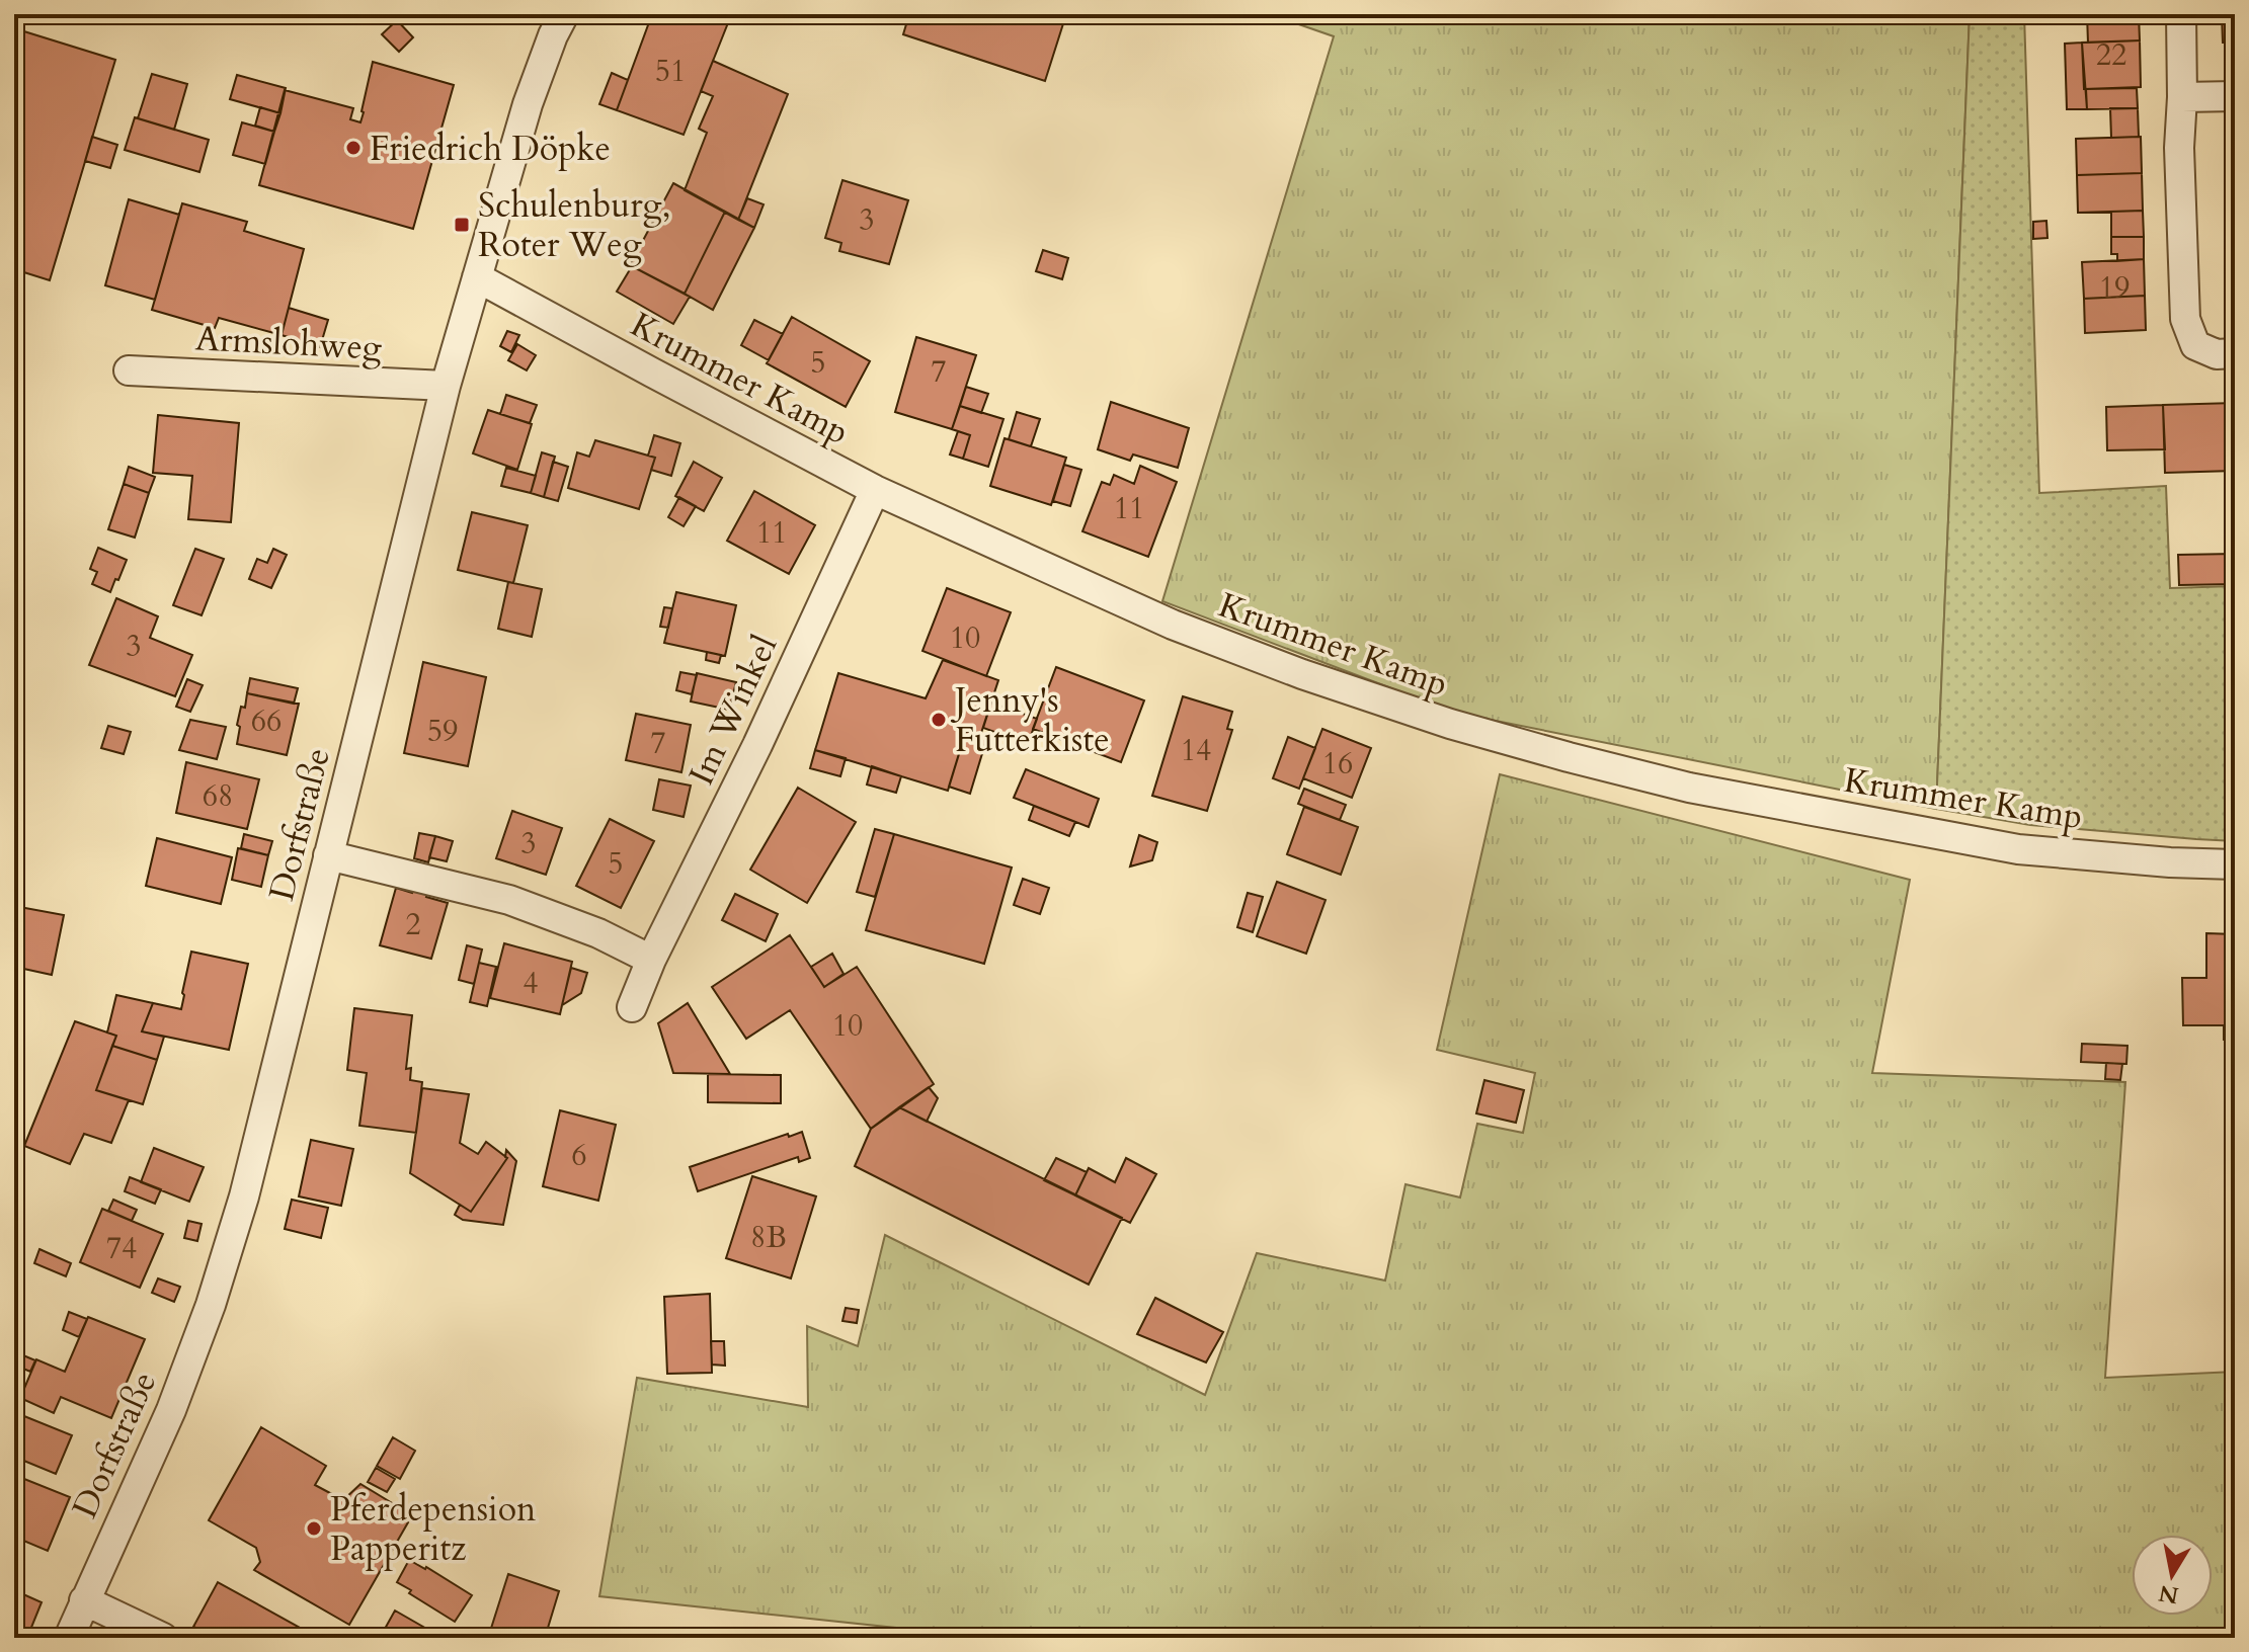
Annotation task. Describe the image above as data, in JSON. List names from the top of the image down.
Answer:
{
  "streets": {
    "street": [
      "Armslohweg",
      "Krummer Kamp",
      "Im Winkel",
      "Dorfstraße"
    ]
  },
  "crossings": [
    ["Armslohweg", "Dorfstraße"],
    ["Krummer Kamp", "Im Winkel"],
    ["Krummer Kamp", "Dorfstraße"]
  ],
  "places": {
    "other": ["Friedrich Döpke", "Jenny's Futterkiste", "Pferdepension Papperitz"],
    "transit": ["Schulenburg, Roter Weg"]
  },
  "house_numbers": [
    "22",
    "51",
    "3",
    "19",
    "5",
    "7",
    "11",
    "11",
    "10",
    "3",
    "66",
    "59",
    "7",
    "14",
    "16",
    "68",
    "3",
    "5",
    "2",
    "4",
    "10",
    "6",
    "8B",
    "74"
  ],
  "north": "bottom"
}
